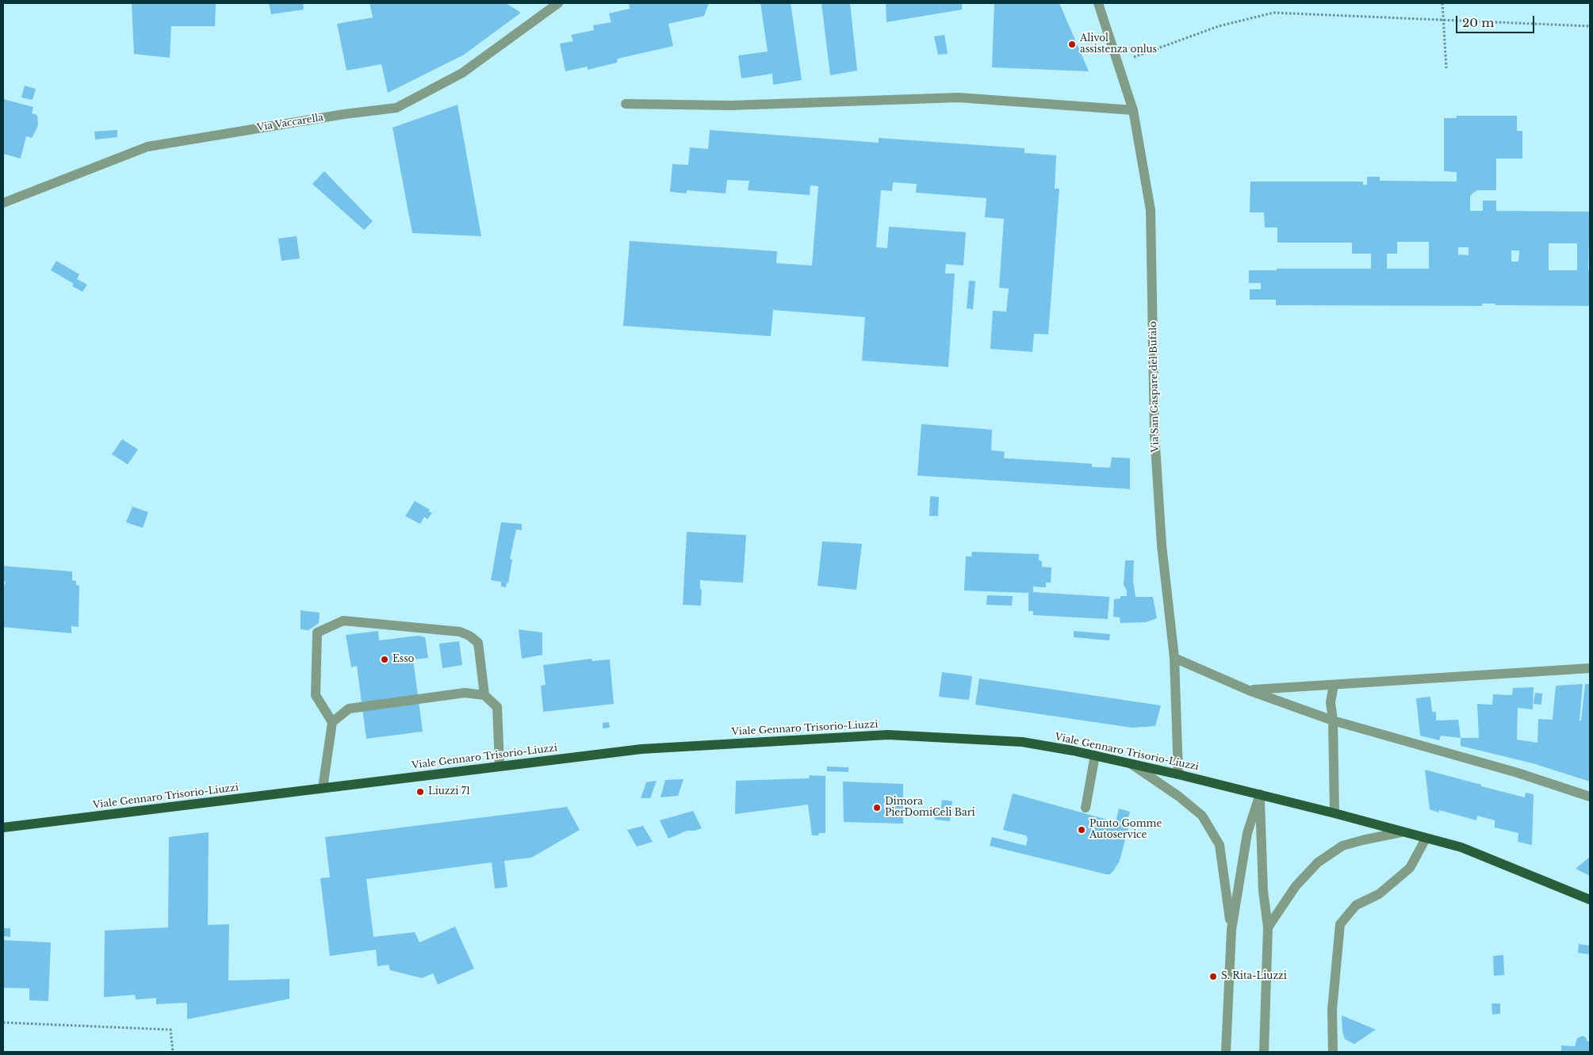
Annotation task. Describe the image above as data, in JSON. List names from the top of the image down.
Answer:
{
  "streets": {
    "main road": ["Viale Gennaro Trisorio-Liuzzi"],
    "street": ["Via Vaccarella", "Via San Gaspare del Bufalo"]
  },
  "crossings": [
    ["Via San Gaspare del Bufalo", "Viale Gennaro Trisorio-Liuzzi"]
  ],
  "places": [
    "Alivol assistenza onlus",
    "Esso",
    "Liuzzi 71",
    "Dimora PierDomiCeli Bari",
    "Punto Gomme Autoservice",
    "S. Rita-Liuzzi"
  ],
  "scale_bar": "20 m"
}
